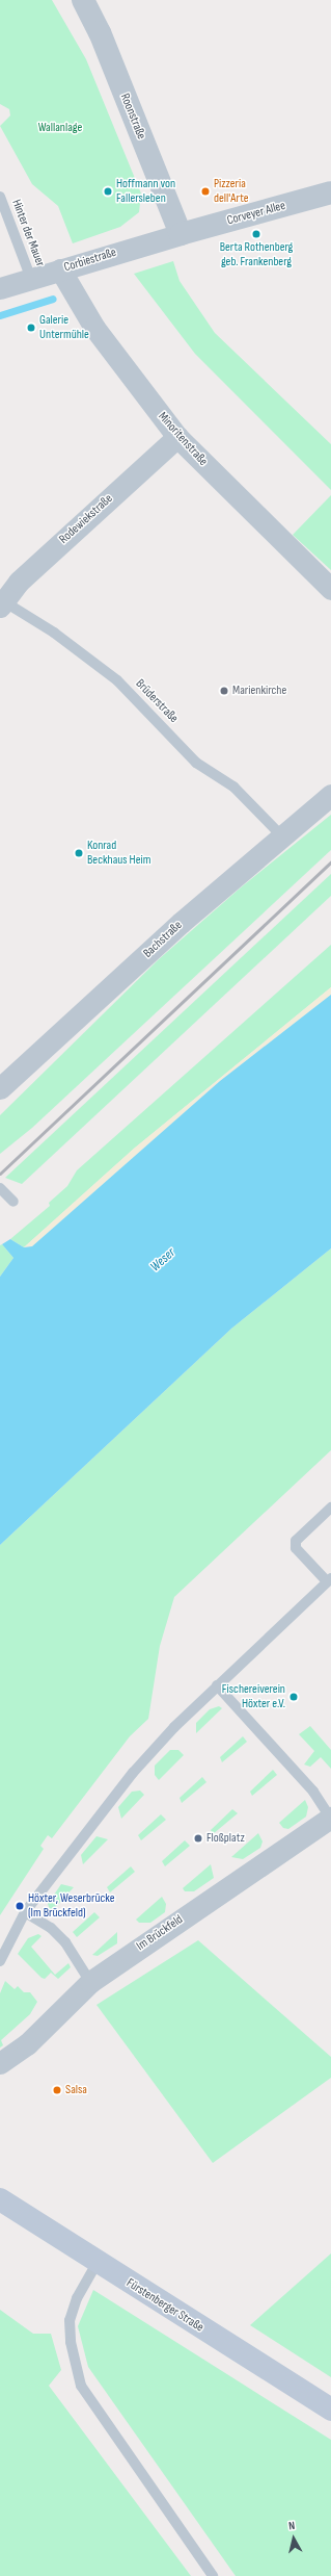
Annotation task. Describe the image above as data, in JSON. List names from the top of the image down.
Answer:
{
  "streets": {
    "main road": ["Fürstenberger Straße"],
    "street": [
      "Roonstraße",
      "Corveyer Allee",
      "Corbiestraße",
      "Minoritenstraße",
      "Rodewiekstraße",
      "Bachstraße",
      "Im Brückfeld"
    ],
    "lane": ["Hinter der Mauer", "Brüderstraße"]
  },
  "crossings": [
    ["Roonstraße", "Corveyer Allee"],
    ["Roonstraße", "Corbiestraße"],
    ["Corveyer Allee", "Corbiestraße"],
    ["Hinter der Mauer", "Corbiestraße"],
    ["Corbiestraße", "Minoritenstraße"],
    ["Minoritenstraße", "Rodewiekstraße"],
    ["Rodewiekstraße", "Brüderstraße"],
    ["Brüderstraße", "Bachstraße"]
  ],
  "water": ["Weser"],
  "parks": ["Wallanlage"],
  "places": [
    "Hoffmann von Fallersleben",
    "Pizzeria dell'Arte",
    "Berta Rothenberg geb. Frankenberg",
    "Galerie Untermühle",
    "Marienkirche",
    "Konrad Beckhaus Heim",
    "Fischereiverein Höxter e.V.",
    "Floßplatz",
    "Höxter, Weserbrücke (Im Brückfeld)",
    "Salsa"
  ],
  "north": "top"
}
